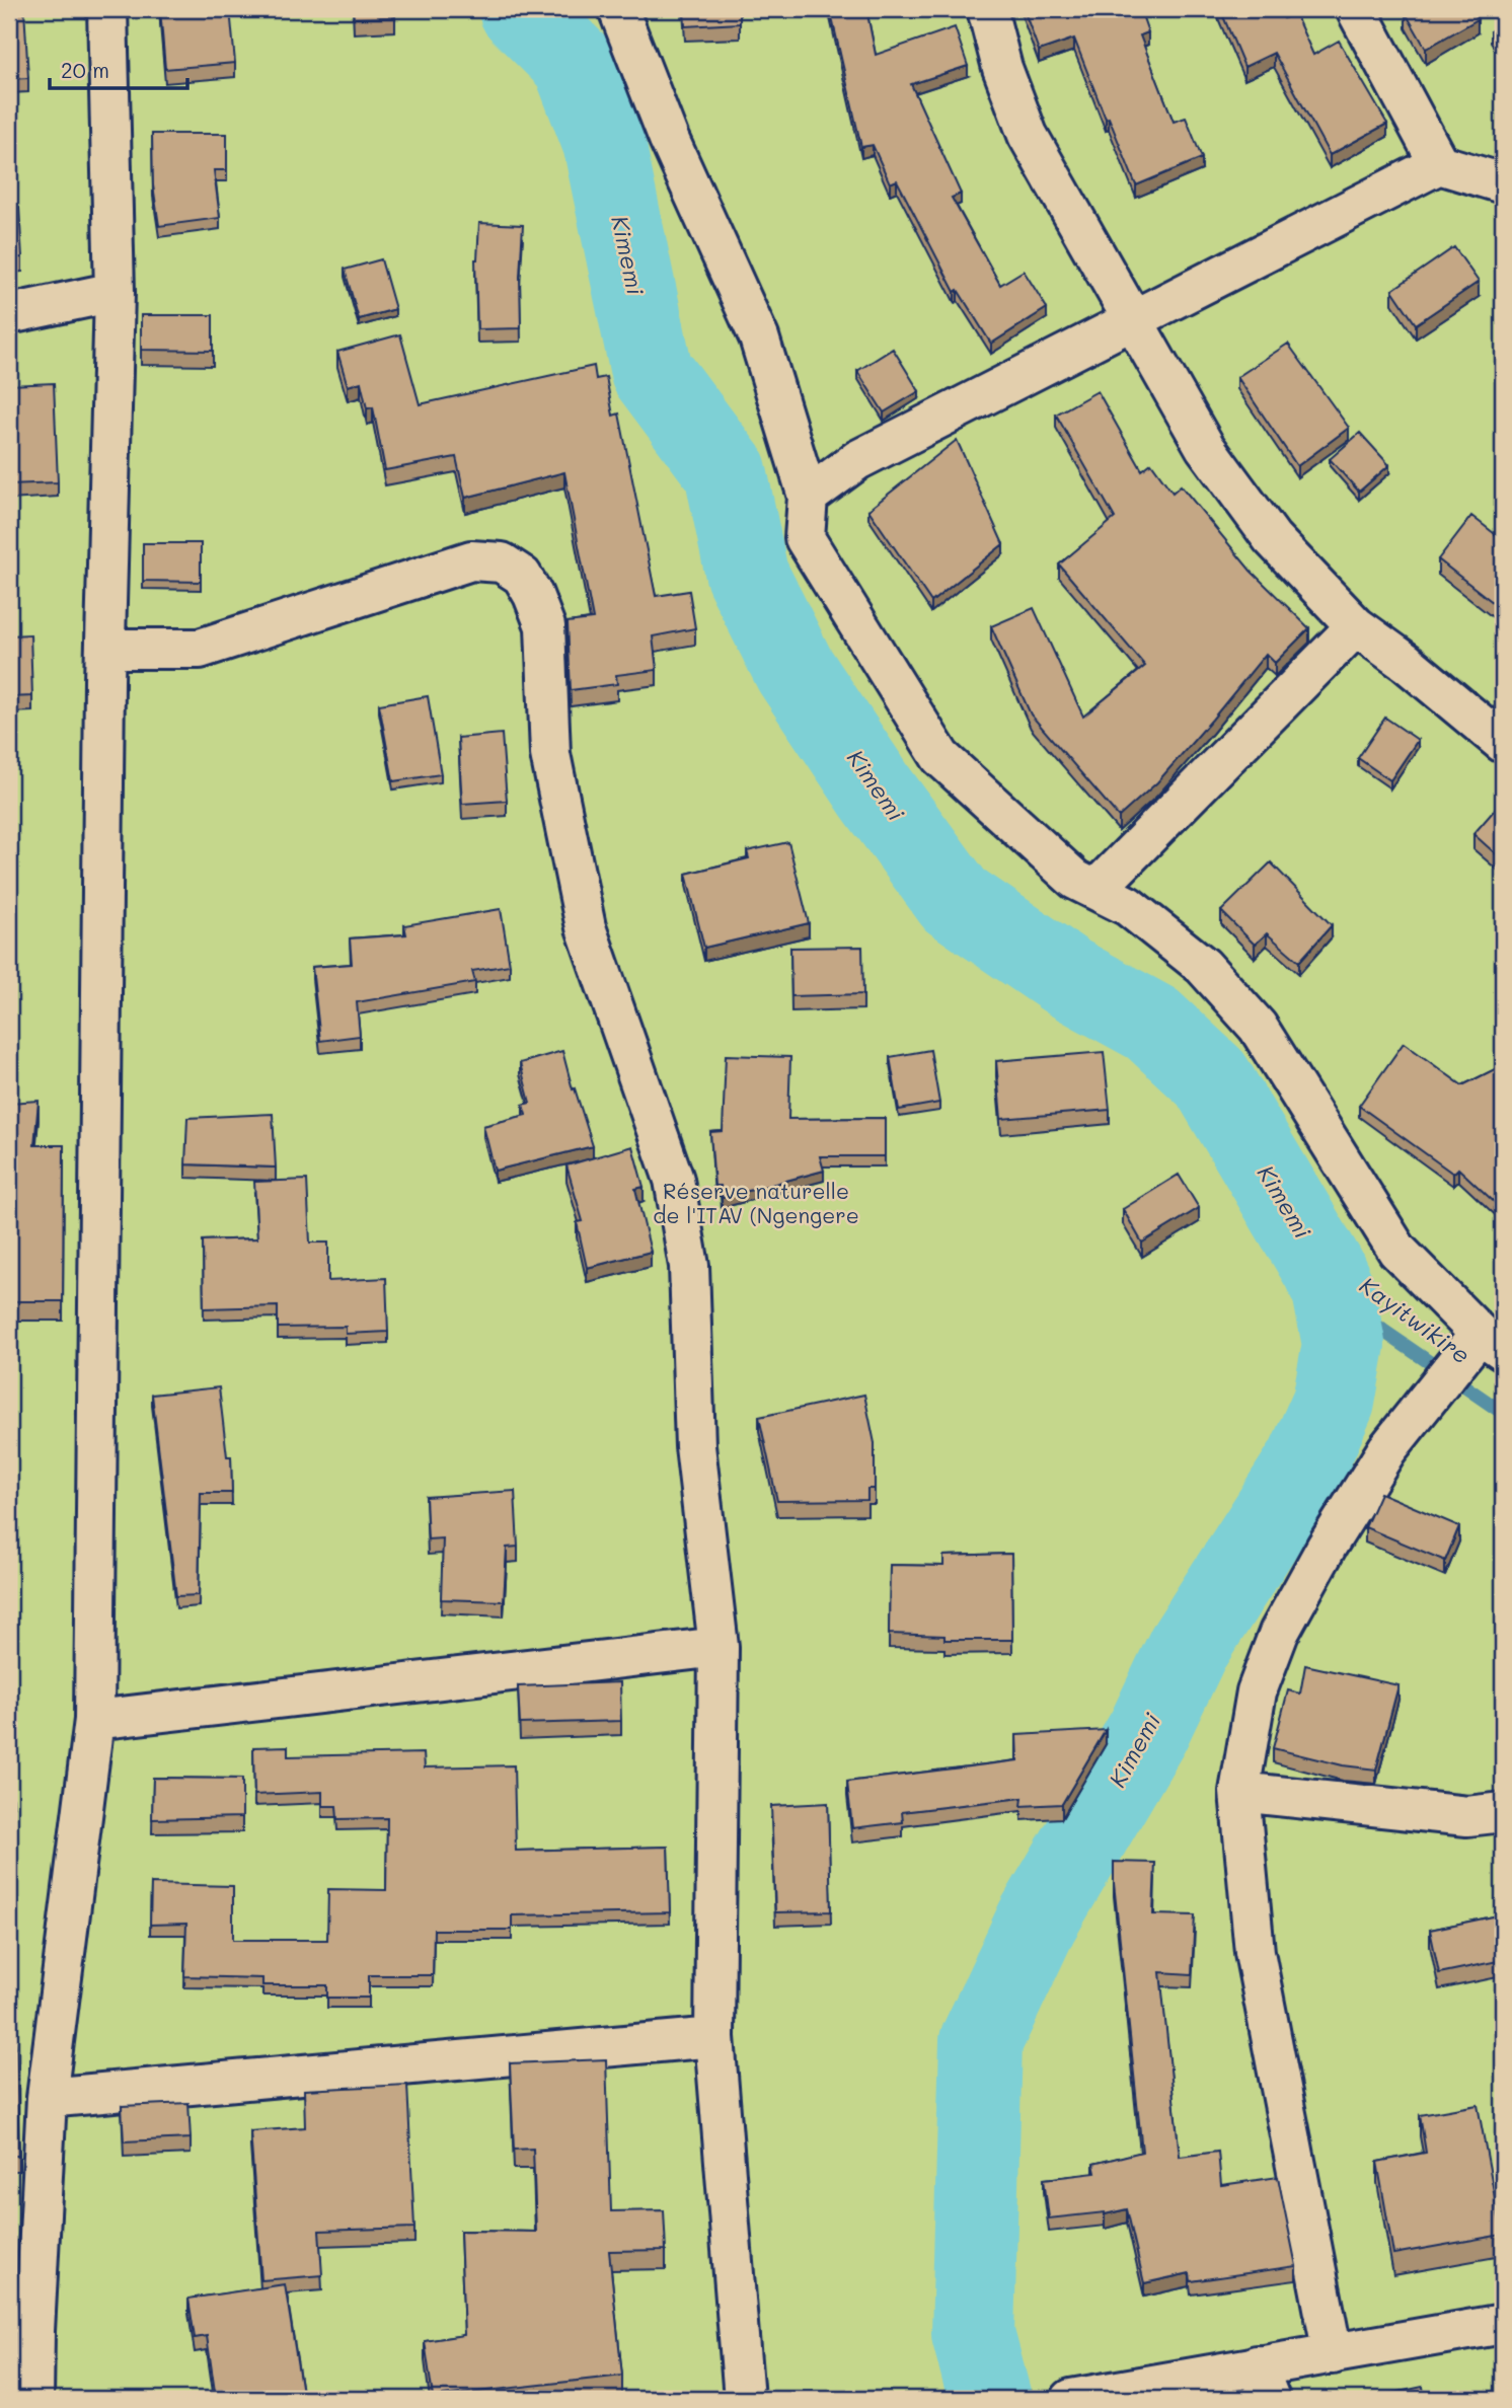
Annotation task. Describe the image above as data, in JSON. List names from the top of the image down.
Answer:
{
  "water": ["Kimemi", "Kayitwikire"],
  "parks": ["Réserve naturelle de l'ITAV (Ngengere"],
  "scale_bar": "20 m"
}
